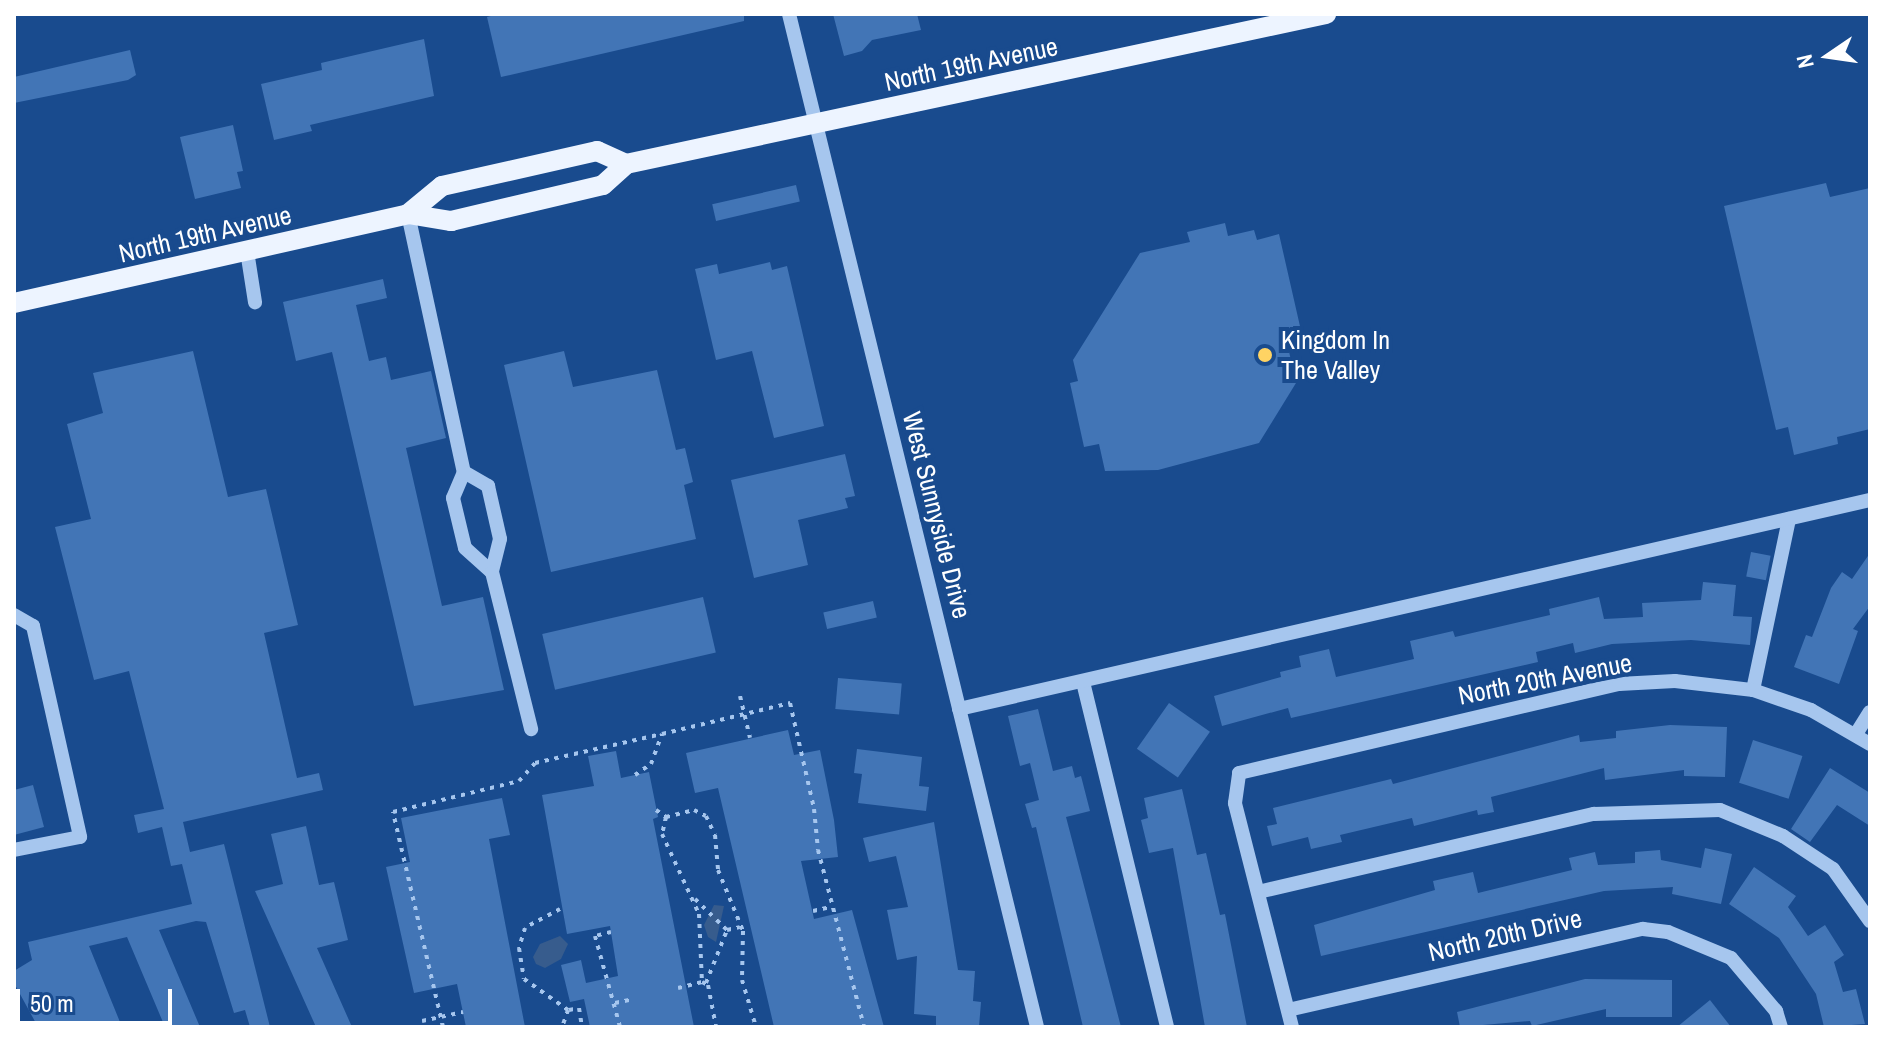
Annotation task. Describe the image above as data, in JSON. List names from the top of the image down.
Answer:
{
  "streets": {
    "main road": ["North 19th Avenue"],
    "street": ["West Sunnyside Drive", "North 20th Avenue", "North 20th Drive"]
  },
  "crossings": [
    ["North 19th Avenue", "West Sunnyside Drive"]
  ],
  "places": ["Kingdom In The Valley"],
  "scale_bar": "50 m",
  "north": "left"
}
